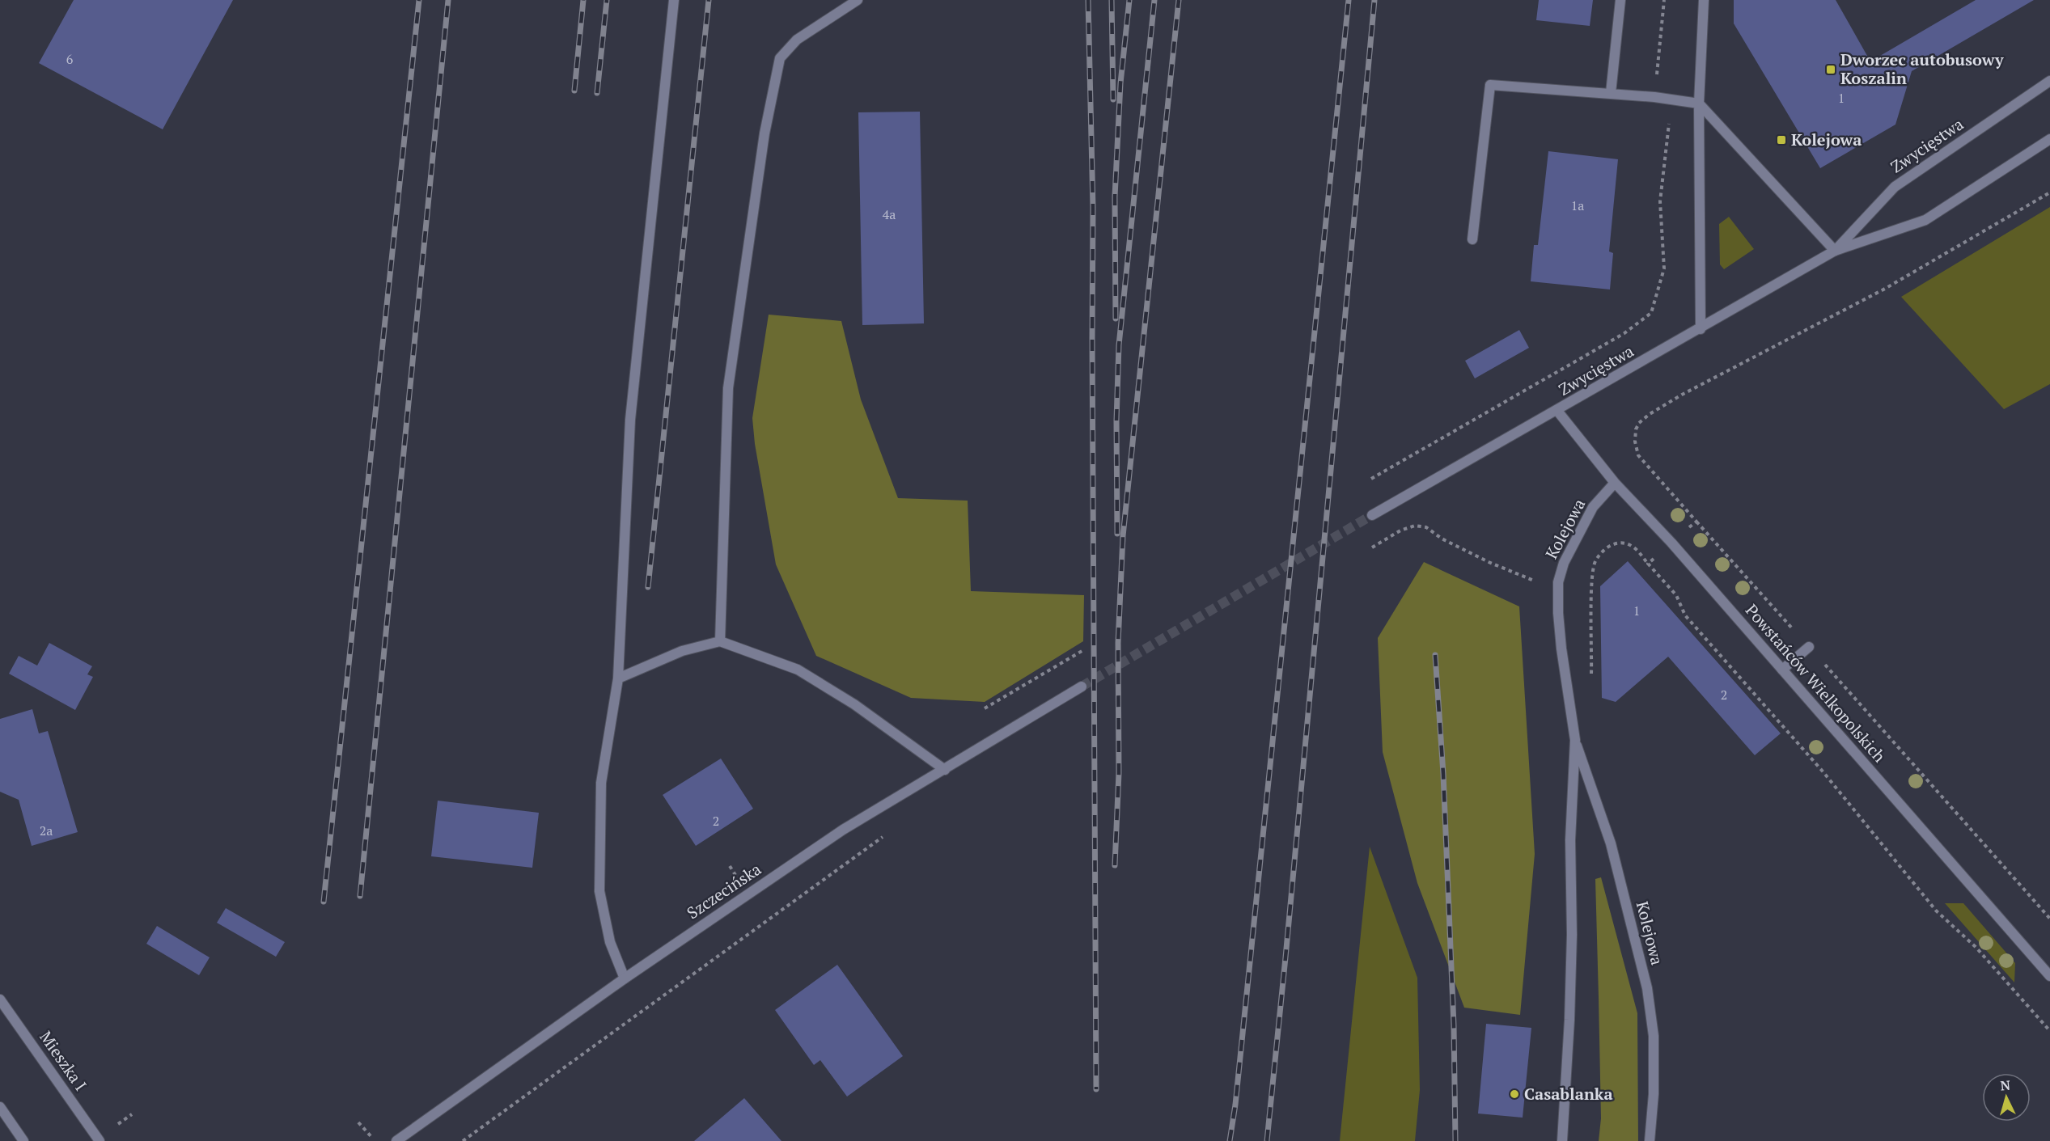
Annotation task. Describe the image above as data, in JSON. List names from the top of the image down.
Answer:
{
  "streets": {
    "street": [
      "Zwycięstwa",
      "Kolejowa",
      "Powstańców Wielkopolskich",
      "Szczecińska",
      "Mieszka I"
    ]
  },
  "crossings": [
    ["Zwycięstwa", "Powstańców Wielkopolskich"],
    ["Kolejowa", "Powstańców Wielkopolskich"]
  ],
  "places": {
    "transit": ["Dworzec autobusowy Koszalin", "Kolejowa"],
    "other": ["Casablanka"]
  },
  "house_numbers": [
    "6",
    "1",
    "1a",
    "4a",
    "1",
    "2",
    "2",
    "2a"
  ],
  "north": "top"
}
